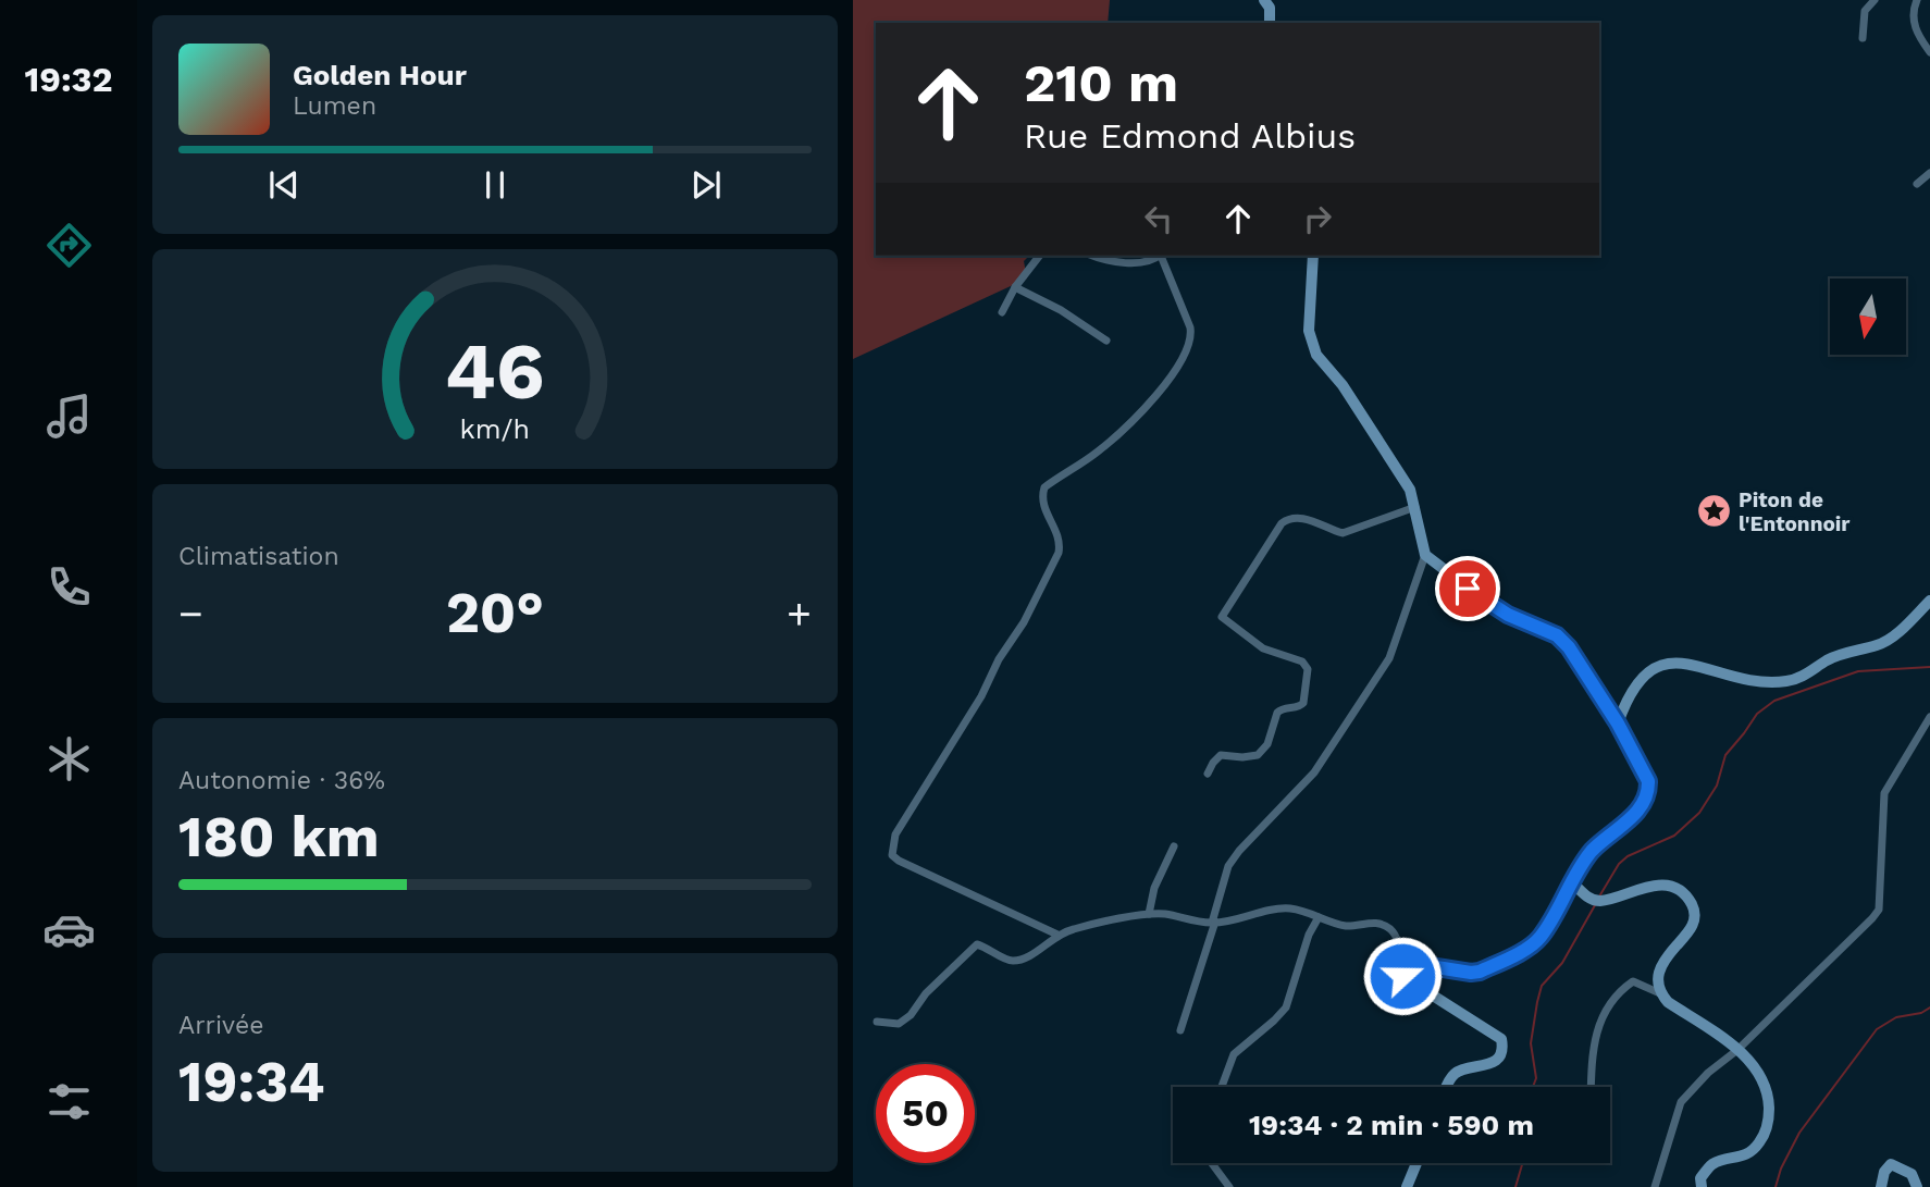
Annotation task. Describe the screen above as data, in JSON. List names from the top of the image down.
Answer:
{
  "places": {
    "place": ["Piton de l'Entonnoir"]
  },
  "north": "bottom",
  "page": {
    "tabs": "19:32",
    "turn": ["210 m", "Rue Edmond Albius"],
    "song": ["Golden Hour", "Lumen"],
    "tile": [
      "Climatisation",
      ["Autonomie · 36%", "180 km"],
      ["Arrivée", "19:34"]
    ],
    "heat": ["−", "20°", "+"],
    "limit": "50",
    "trip": "19:34 · 2 min · 590 m",
    "gauge": ["46", "km/h"]
  }
}
